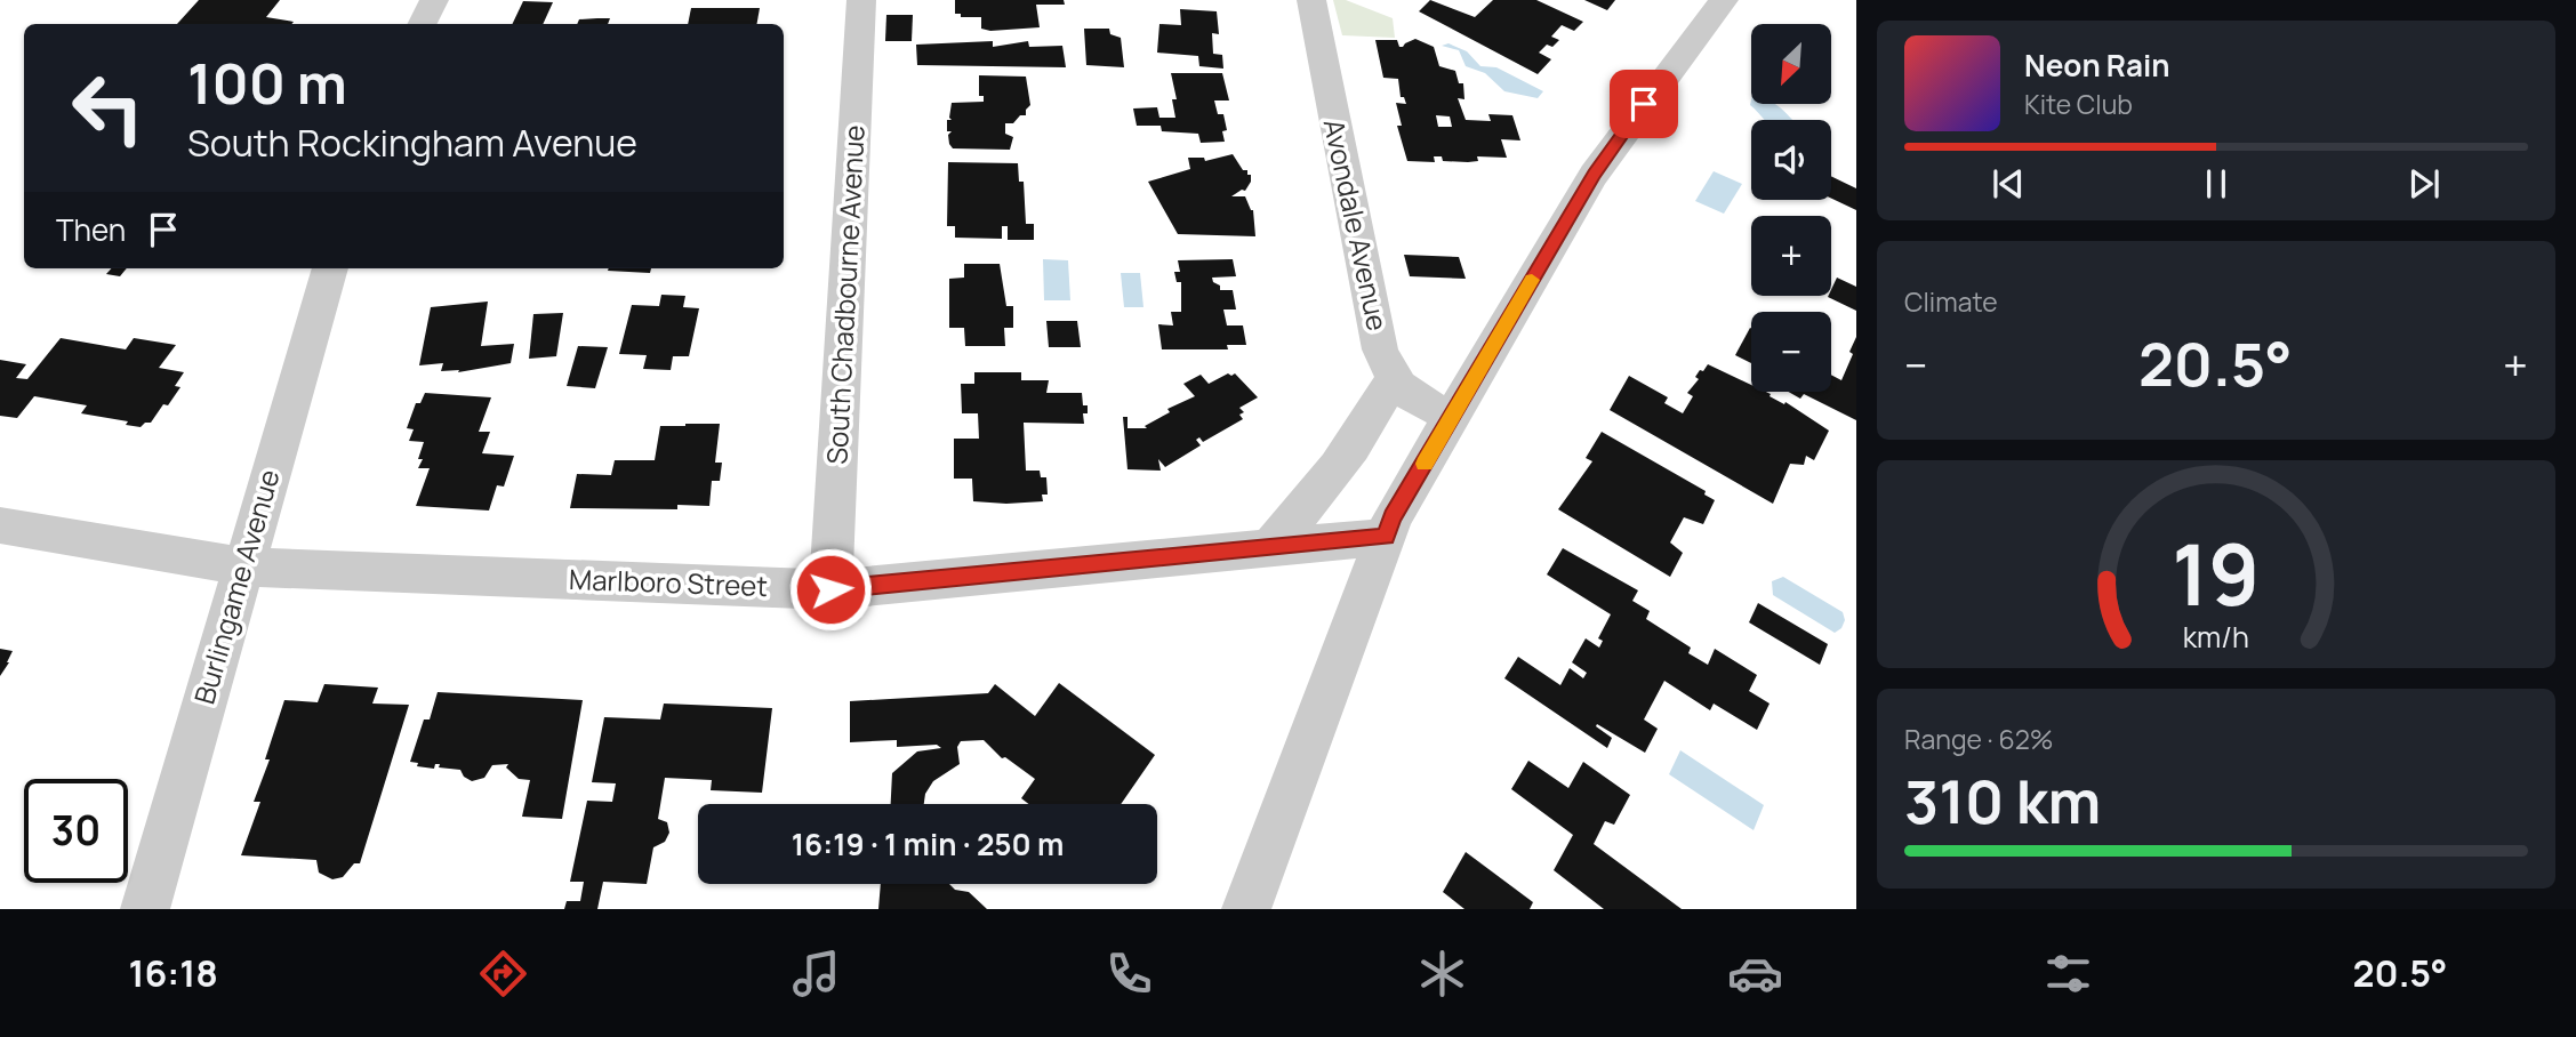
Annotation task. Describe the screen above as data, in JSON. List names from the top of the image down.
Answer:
{
  "streets": {
    "street": [
      "Avondale Avenue",
      "South Chadbourne Avenue",
      "Marlboro Street",
      "Burlingame Avenue"
    ]
  },
  "crossings": [
    ["South Chadbourne Avenue", "Marlboro Street"],
    ["Marlboro Street", "Burlingame Avenue"]
  ],
  "north": "bottom left",
  "page": {
    "map_buttons": ["+", "−"],
    "turn": ["100 m", "South Rockingham Avenue"],
    "song": ["Neon Rain", "Kite Club"],
    "then": "Then",
    "tile": [
      "Climate",
      ["Range · 62%", "310 km"]
    ],
    "heat": ["−", "20.5°", "+"],
    "limit": "30",
    "trip": "16:19 · 1 min · 250 m",
    "tabs": ["16:18", "20.5°"],
    "gauge": ["19", "km/h"]
  }
}
